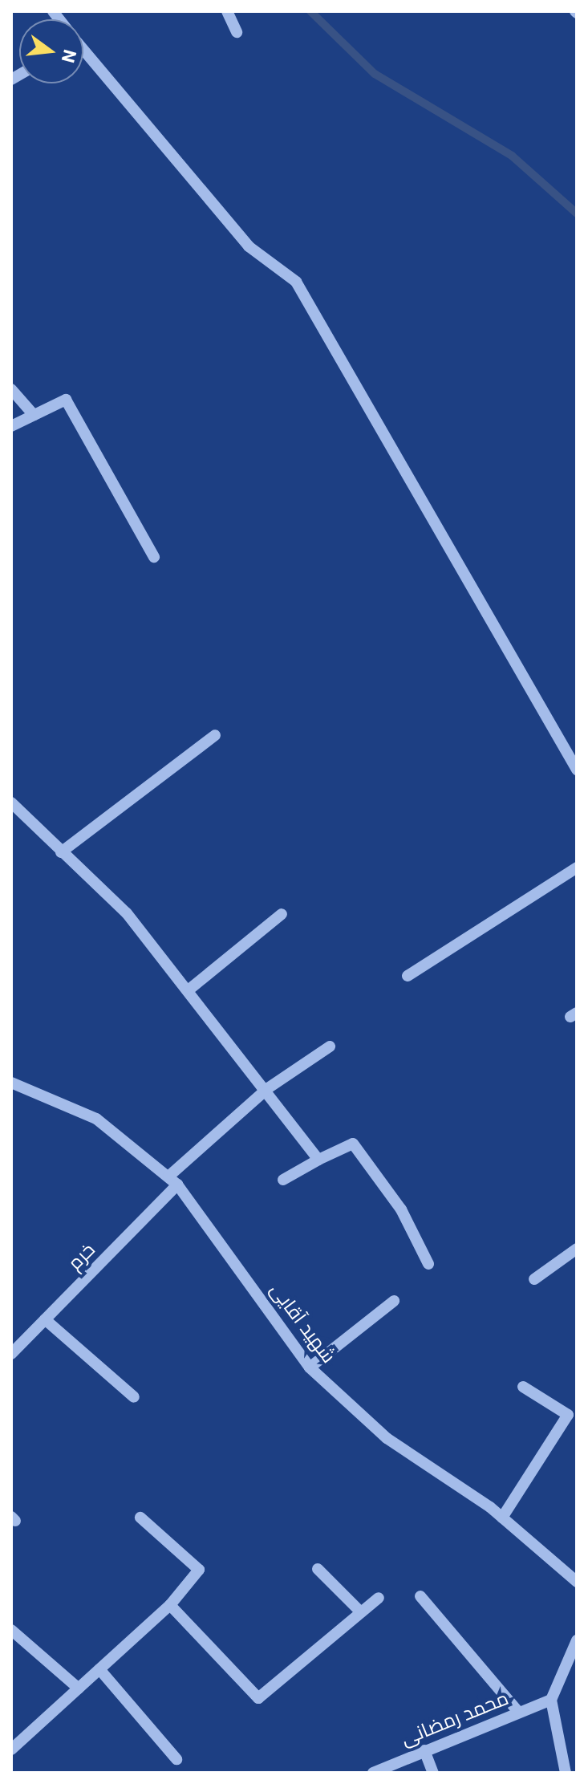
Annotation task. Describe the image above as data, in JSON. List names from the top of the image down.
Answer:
{
  "streets": {
    "street": ["خرم", "شهید آقایی", "محمد رمضانی"]
  },
  "crossings": [
    ["خرم", "شهید آقایی"]
  ],
  "north": "right"
}
